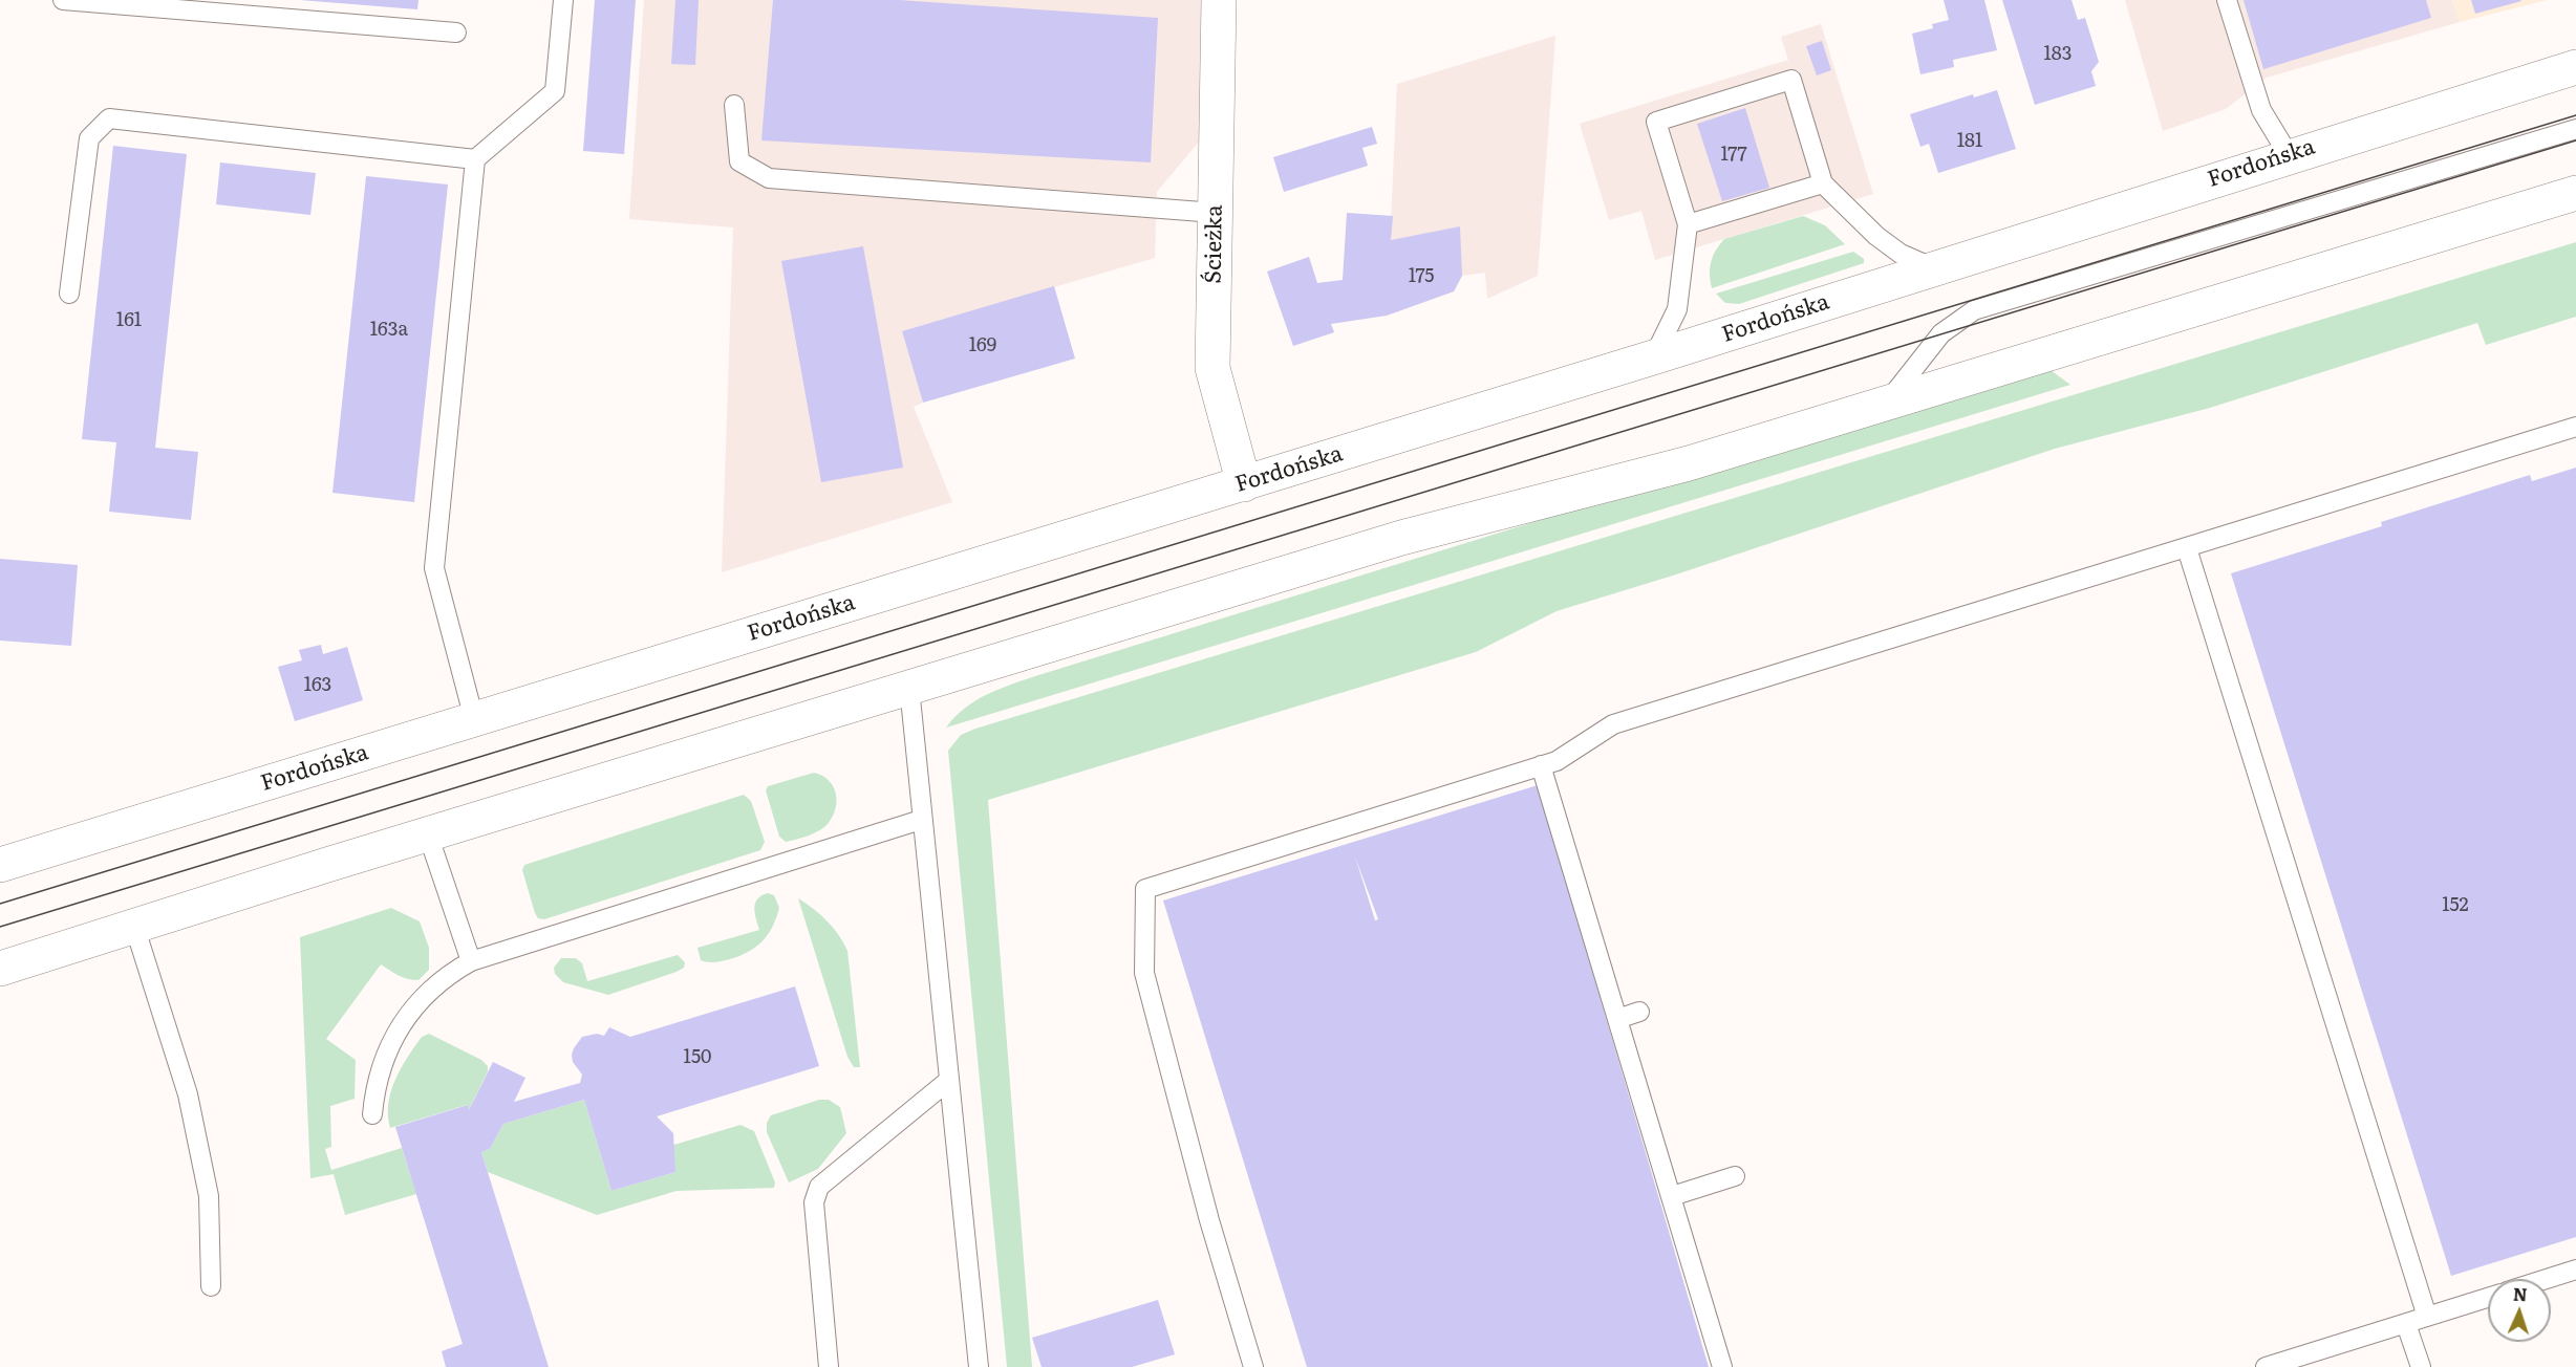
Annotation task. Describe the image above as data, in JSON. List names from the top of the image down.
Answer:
{
  "streets": {
    "main road": ["Fordońska", "Ścieżka"]
  },
  "crossings": [
    ["Fordońska", "Ścieżka"]
  ],
  "house_numbers": [
    "183",
    "181",
    "177",
    "175",
    "161",
    "163a",
    "169",
    "163",
    "152",
    "150"
  ],
  "north": "top"
}
